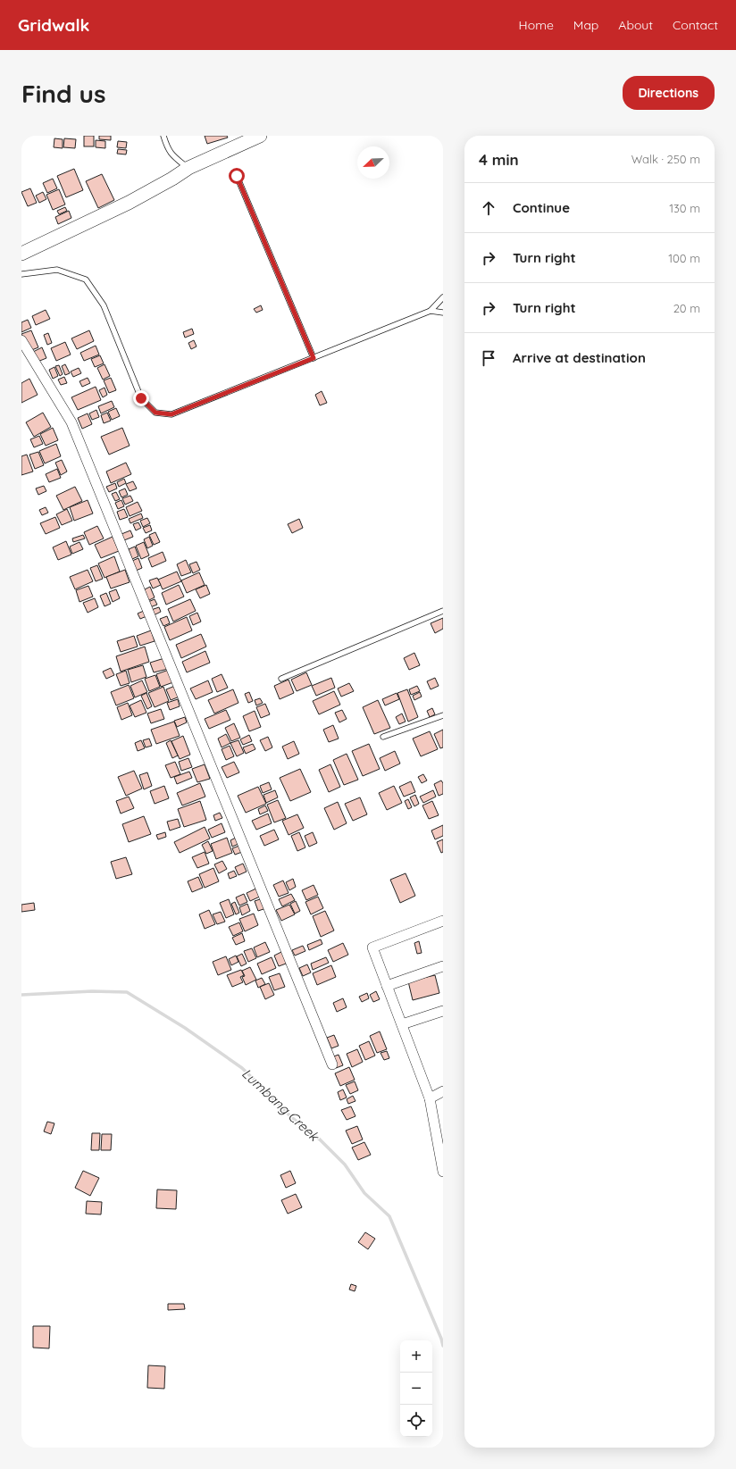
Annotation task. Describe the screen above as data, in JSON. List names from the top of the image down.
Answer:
{
  "water": ["Lumbang Creek"],
  "north": "bottom left",
  "page": {
    "header": "Gridwalk",
    "nav": [
      "Home",
      "Map",
      "About",
      "Contact"
    ],
    "buttons": "Directions",
    "title": "Find us",
    "heading": ["4 min", "Walk · 250 m"],
    "list": [
      ["Continue", "130 m"],
      ["Turn right", "100 m"],
      ["Turn right", "20 m"],
      "Arrive at destination"
    ],
    "map_buttons": ["+", "−"]
  }
}
